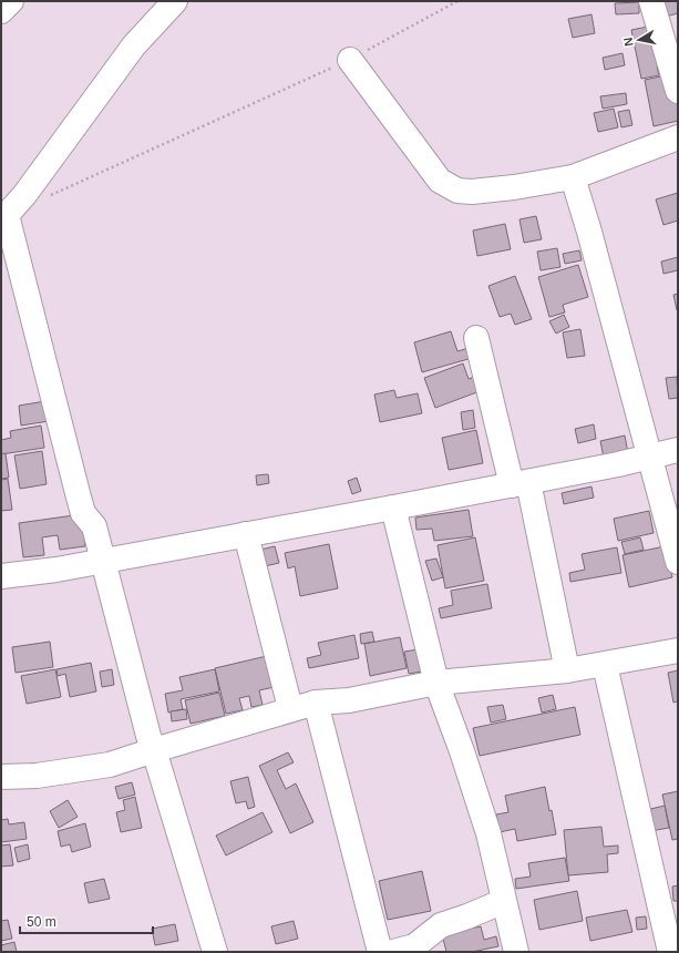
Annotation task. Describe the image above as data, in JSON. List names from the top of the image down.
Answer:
{
  "scale_bar": "50 m",
  "north": "left"
}
